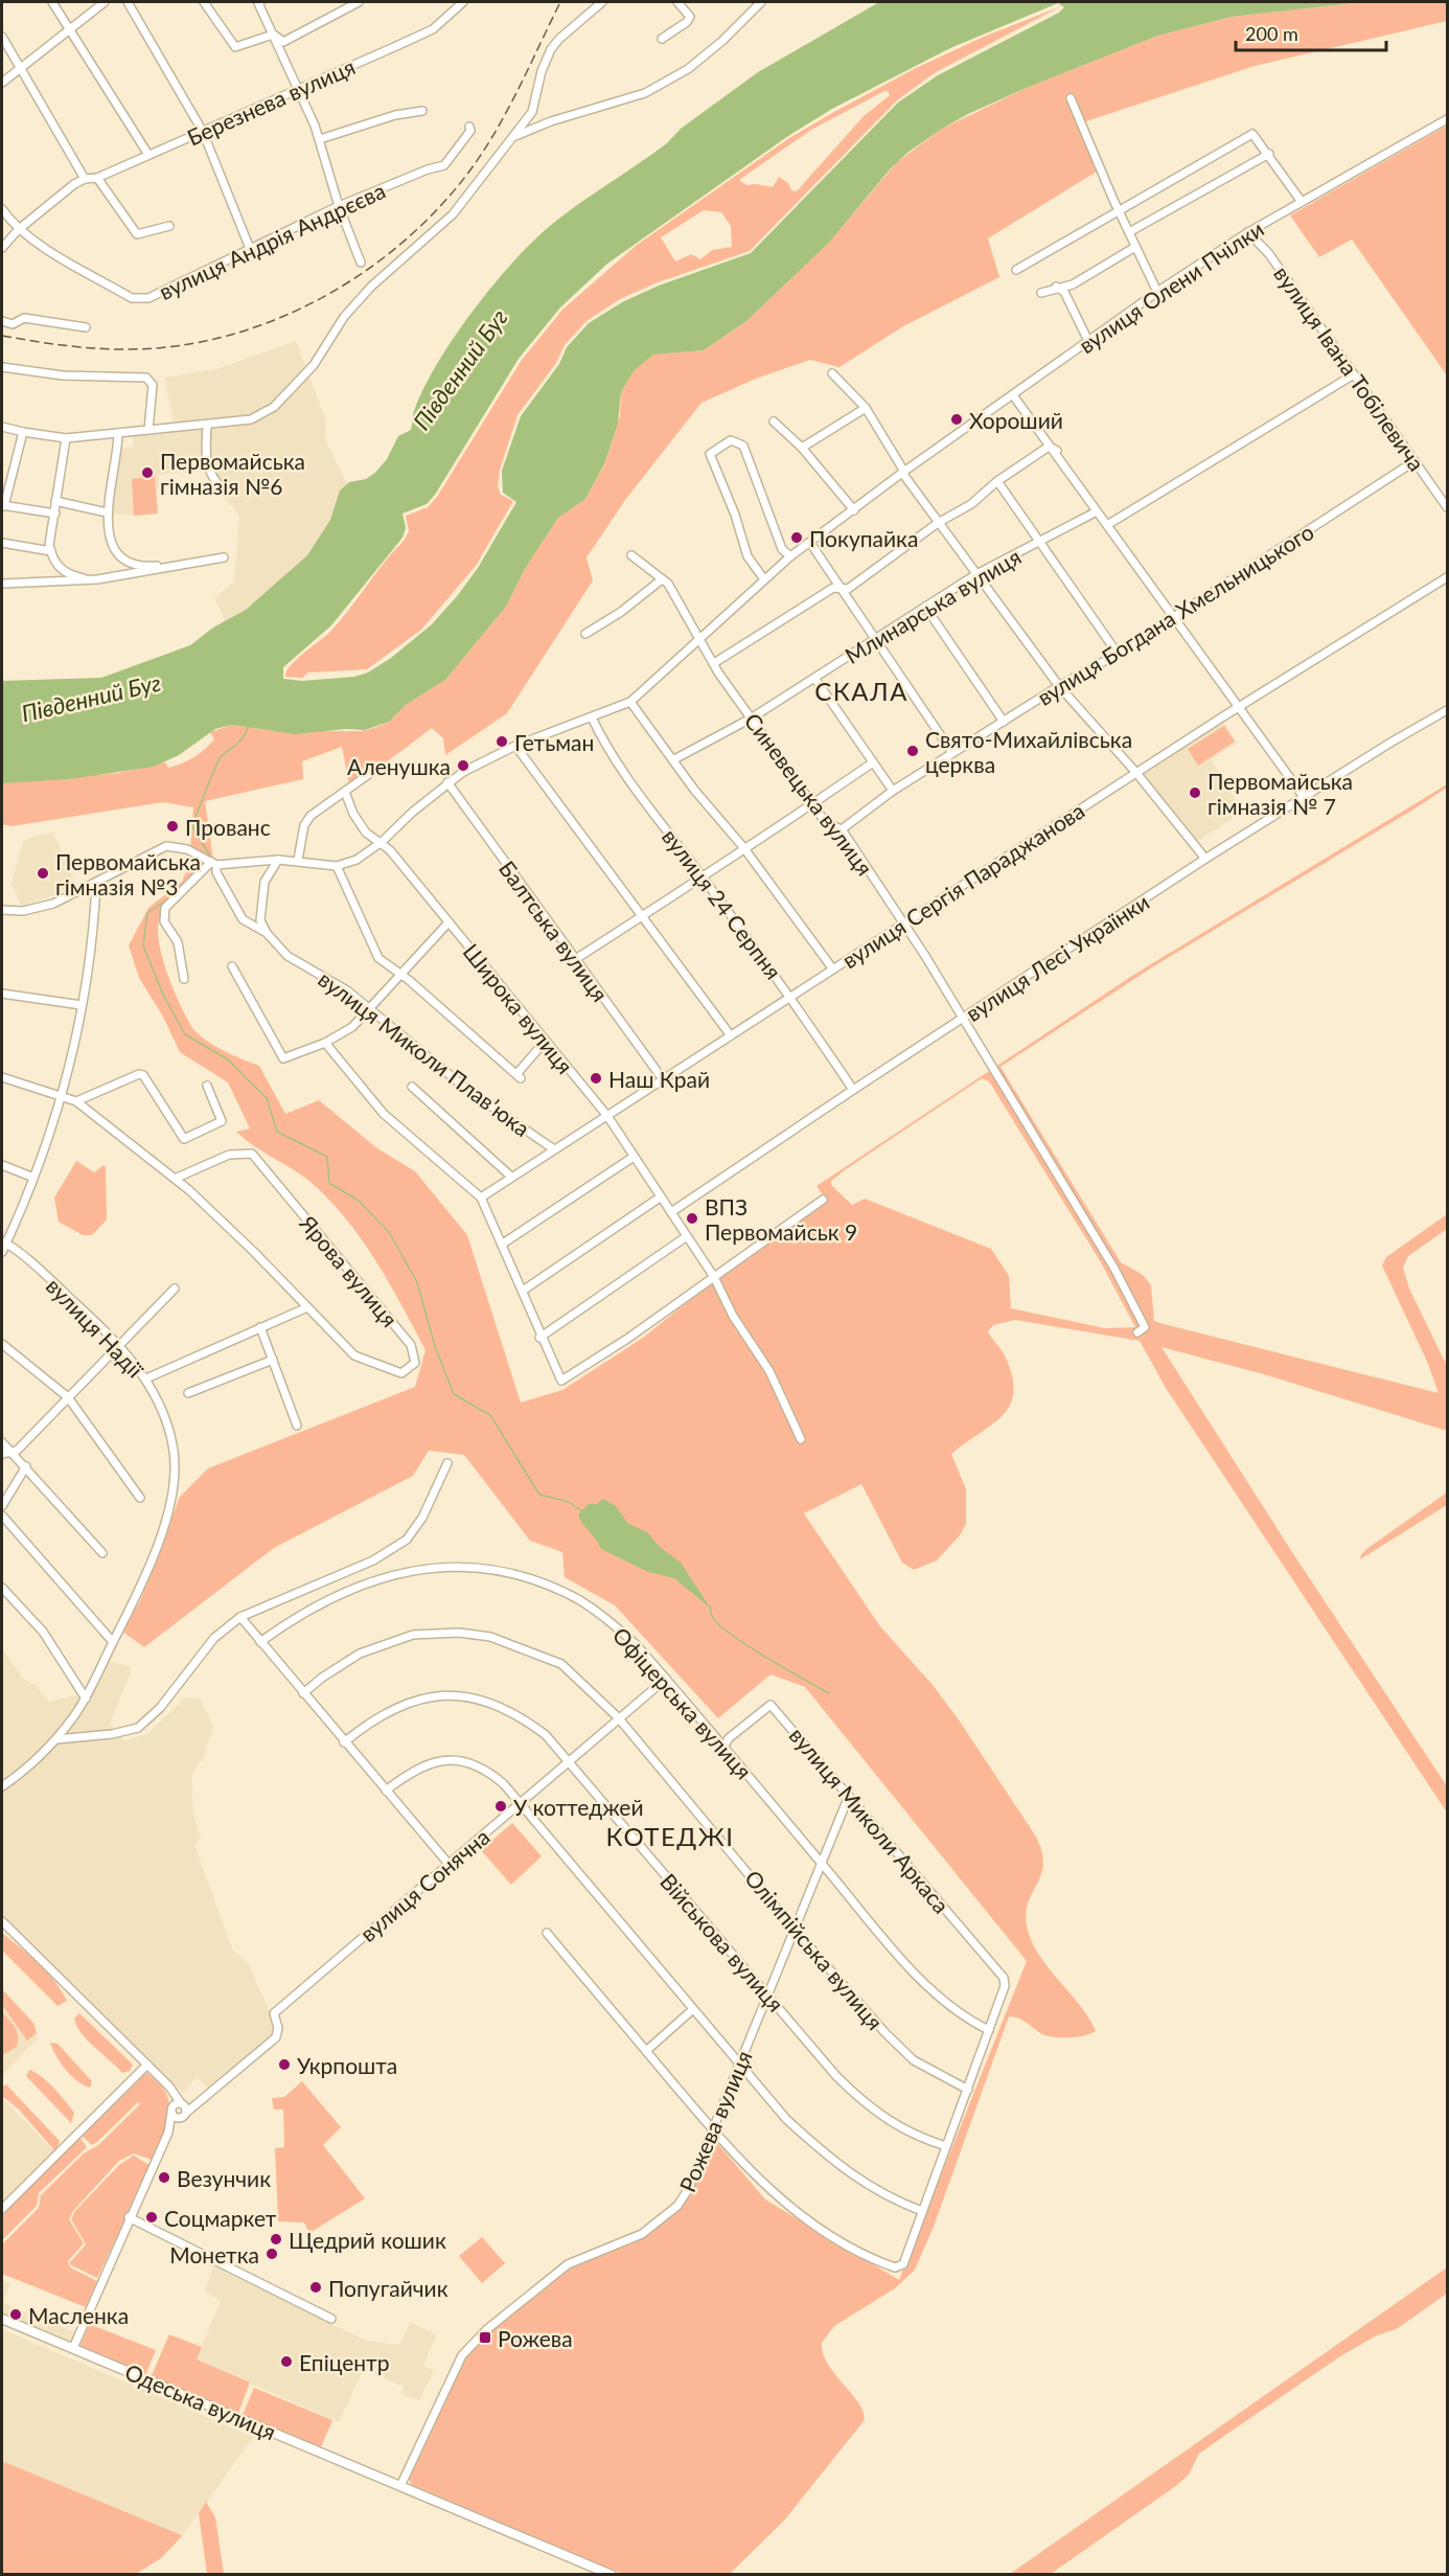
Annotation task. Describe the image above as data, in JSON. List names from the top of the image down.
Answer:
{
  "streets": {
    "main road": ["Одеська вулиця"],
    "street": [
      "Березнева вулиця",
      "вулиця Андрія Андрєєва",
      "вулиця Олени Пчілки",
      "вулиця Івана Тобілевича",
      "Млинарська вулиця",
      "вулиця Богдана Хмельницького",
      "Синевецька вулиця",
      "вулиця Сергія Параджанова",
      "вулиця 24 Серпня",
      "Балтська вулиця",
      "вулиця Лесі Українки",
      "Широка вулиця",
      "вулиця Миколи Плавʼюка",
      "Ярова вулиця",
      "вулиця Надії",
      "Офіцерська вулиця",
      "вулиця Миколи Аркаса",
      "вулиця Сонячна",
      "Військова вулиця",
      "Олімпійська вулиця",
      "Рожева вулиця"
    ]
  },
  "crossings": [
    ["Березнева вулиця", "вулиця Андрія Андрєєва"],
    ["вулиця Олени Пчілки", "вулиця Івана Тобілевича"],
    ["вулиця Олени Пчілки", "Синевецька вулиця"],
    ["вулиця Олени Пчілки", "вулиця 24 Серпня"],
    ["вулиця Олени Пчілки", "Балтська вулиця"],
    ["вулиця Олени Пчілки", "Широка вулиця"],
    ["вулиця Івана Тобілевича", "вулиця Богдана Хмельницького"],
    ["Млинарська вулиця", "Синевецька вулиця"],
    ["вулиця Богдана Хмельницького", "Синевецька вулиця"],
    ["Синевецька вулиця", "вулиця Сергія Параджанова"],
    ["Синевецька вулиця", "вулиця Лесі Українки"],
    ["вулиця Сергія Параджанова", "вулиця 24 Серпня"],
    ["вулиця Сергія Параджанова", "Балтська вулиця"],
    ["вулиця Сергія Параджанова", "Широка вулиця"],
    ["вулиця Сергія Параджанова", "вулиця Миколи Плавʼюка"],
    ["вулиця 24 Серпня", "вулиця Лесі Українки"],
    ["вулиця Лесі Українки", "Широка вулиця"],
    ["Офіцерська вулиця", "вулиця Миколи Аркаса"],
    ["Офіцерська вулиця", "вулиця Сонячна"],
    ["Офіцерська вулиця", "Рожева вулиця"],
    ["вулиця Миколи Аркаса", "Рожева вулиця"],
    ["вулиця Сонячна", "Військова вулиця"],
    ["вулиця Сонячна", "Олімпійська вулиця"],
    ["вулиця Сонячна", "Одеська вулиця"],
    ["Військова вулиця", "Рожева вулиця"],
    ["Олімпійська вулиця", "Рожева вулиця"],
    ["Рожева вулиця", "Одеська вулиця"]
  ],
  "districts": ["СКАЛА", "КОТЕДЖІ"],
  "water": ["Південний Буг"],
  "places": {
    "other": [
      "Хороший",
      "Первомайська гімназія №6",
      "Покупайка",
      "Гетьман",
      "Свято-Михайлівська церква",
      "Аленушка",
      "Первомайська гімназія № 7",
      "Прованс",
      "Первомайська гімназія №3",
      "Наш Край",
      "ВПЗ Первомайськ 9",
      "У коттеджей",
      "Укрпошта",
      "Везунчик",
      "Соцмаркет",
      "Щедрий кошик",
      "Монетка",
      "Попугайчик",
      "Масленка",
      "Епіцентр"
    ],
    "transit": ["Рожева"]
  },
  "scale_bar": "200 m"
}
